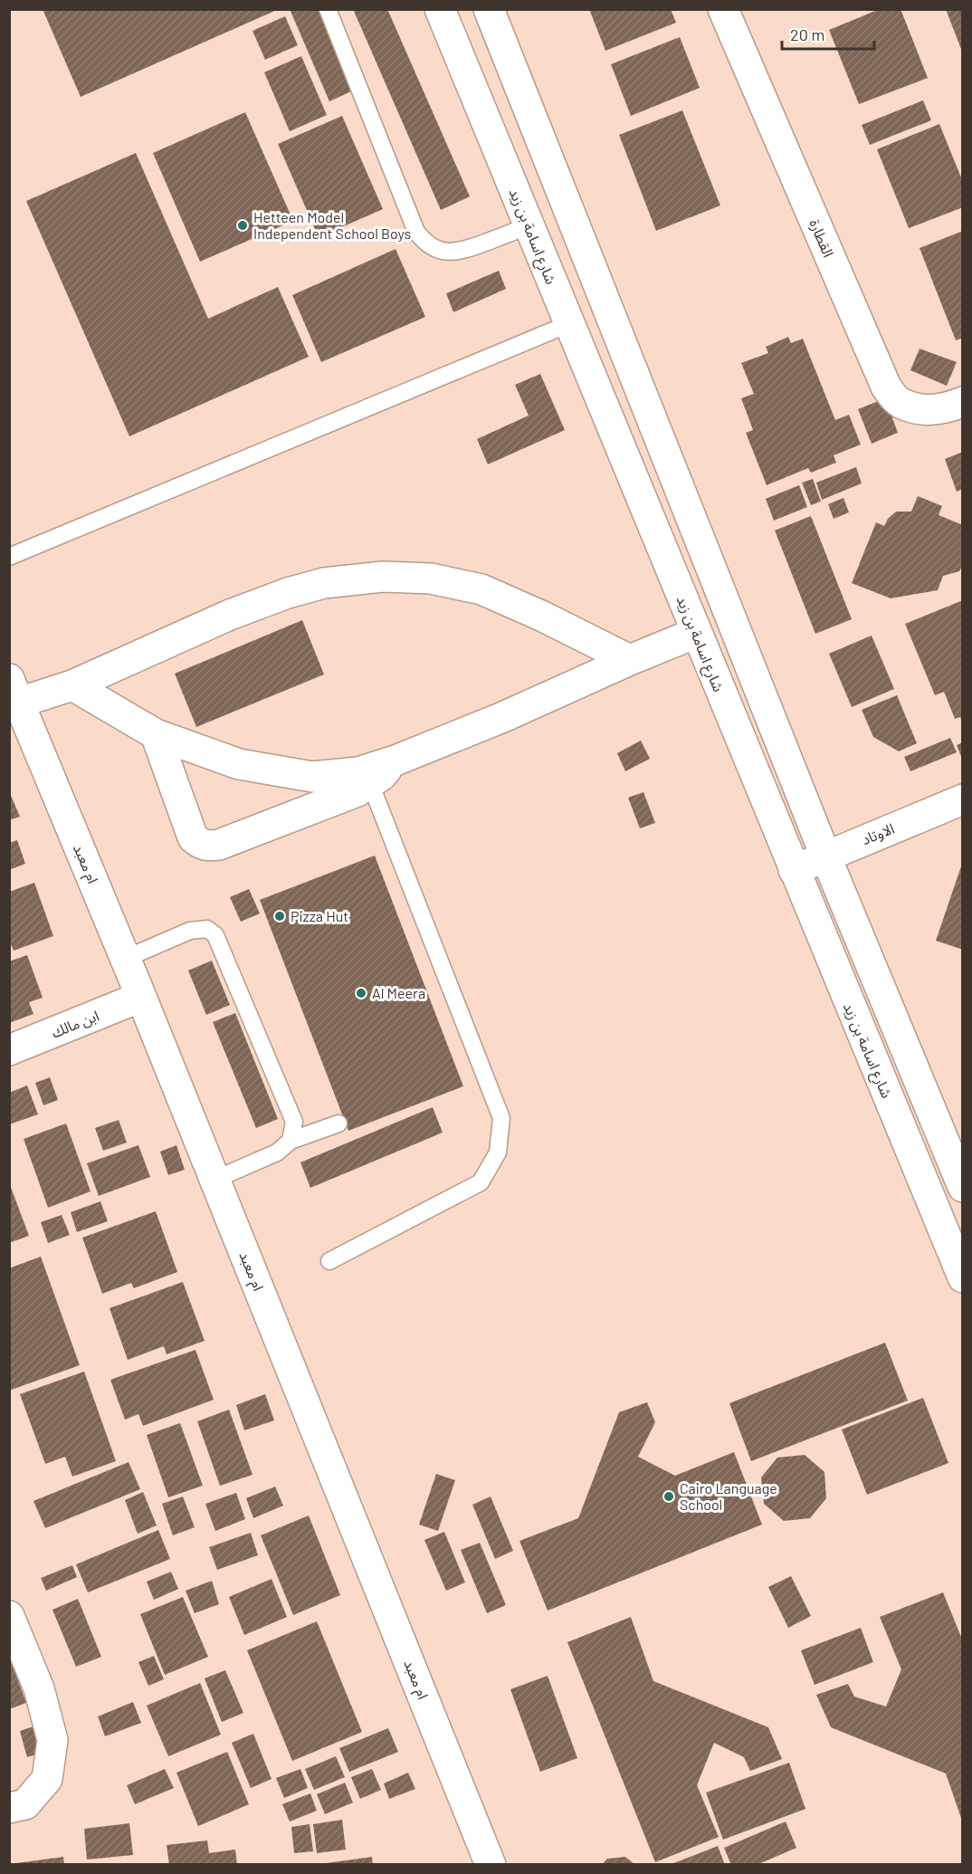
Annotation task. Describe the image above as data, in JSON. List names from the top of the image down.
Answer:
{
  "streets": {
    "street": [
      "شارع اسامة بن زيد",
      "القطارة",
      "الاوتاد",
      "ام معبد",
      "ابن مالك"
    ]
  },
  "crossings": [
    ["شارع اسامة بن زيد", "الاوتاد"],
    ["ام معبد", "ابن مالك"]
  ],
  "places": [
    "Hetteen Model Independent School Boys",
    "Pizza Hut",
    "Al Meera",
    "Cairo Language School"
  ],
  "scale_bar": "20 m"
}
